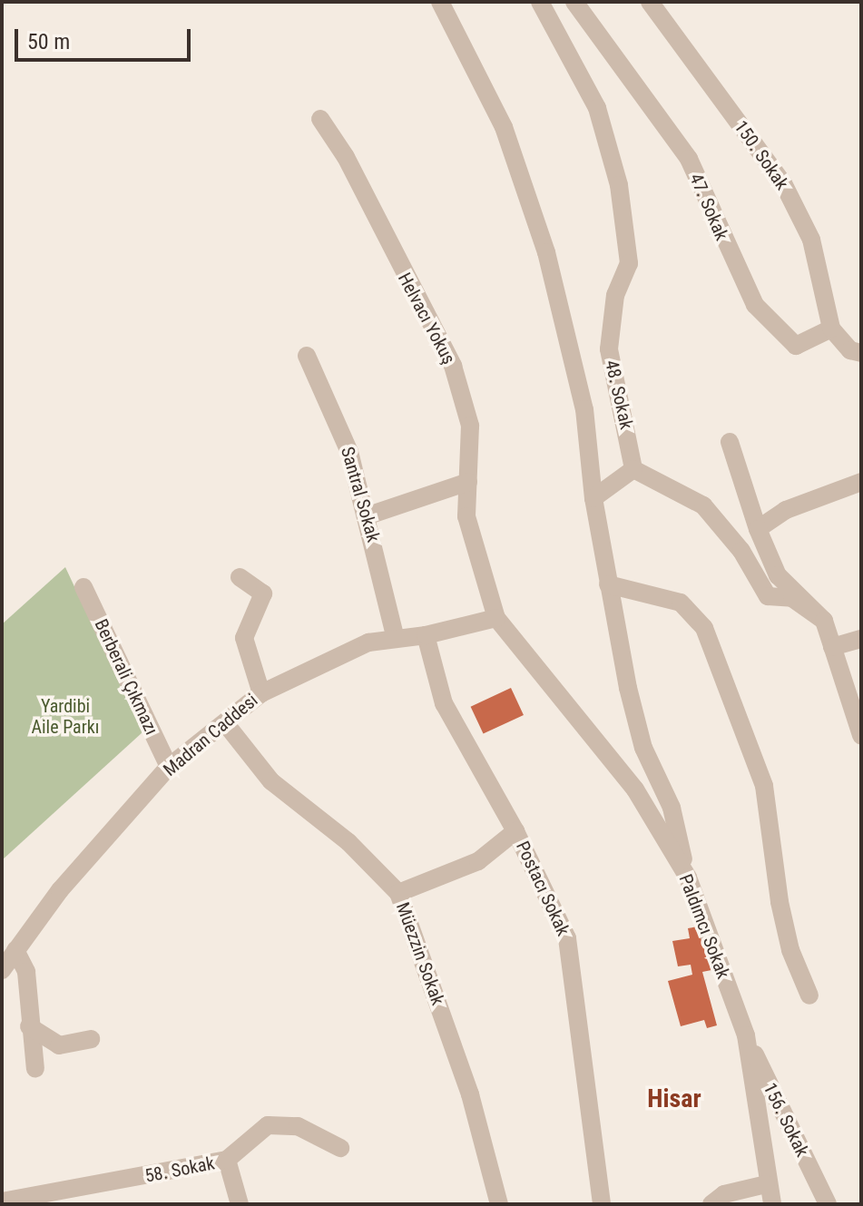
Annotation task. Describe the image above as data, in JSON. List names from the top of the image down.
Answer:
{
  "streets": {
    "street": [
      "150. Sokak",
      "47. Sokak",
      "Helvacı Yokuş",
      "48. Sokak",
      "Santral Sokak",
      "Berberali Çıkmazı",
      "Madran Caddesi",
      "Postacı Sokak",
      "Paldımcı Sokak",
      "Müezzin Sokak",
      "156. Sokak",
      "58. Sokak"
    ]
  },
  "crossings": [
    ["150. Sokak", "47. Sokak"],
    ["Helvacı Yokuş", "Madran Caddesi"],
    ["Helvacı Yokuş", "Paldımcı Sokak"],
    ["Santral Sokak", "Madran Caddesi"],
    ["Berberali Çıkmazı", "Madran Caddesi"],
    ["Madran Caddesi", "Postacı Sokak"],
    ["Madran Caddesi", "Paldımcı Sokak"],
    ["Madran Caddesi", "Müezzin Sokak"],
    ["Paldımcı Sokak", "156. Sokak"]
  ],
  "districts": ["Hisar"],
  "parks": ["Yardibi Aile Parkı"],
  "scale_bar": "50 m"
}
